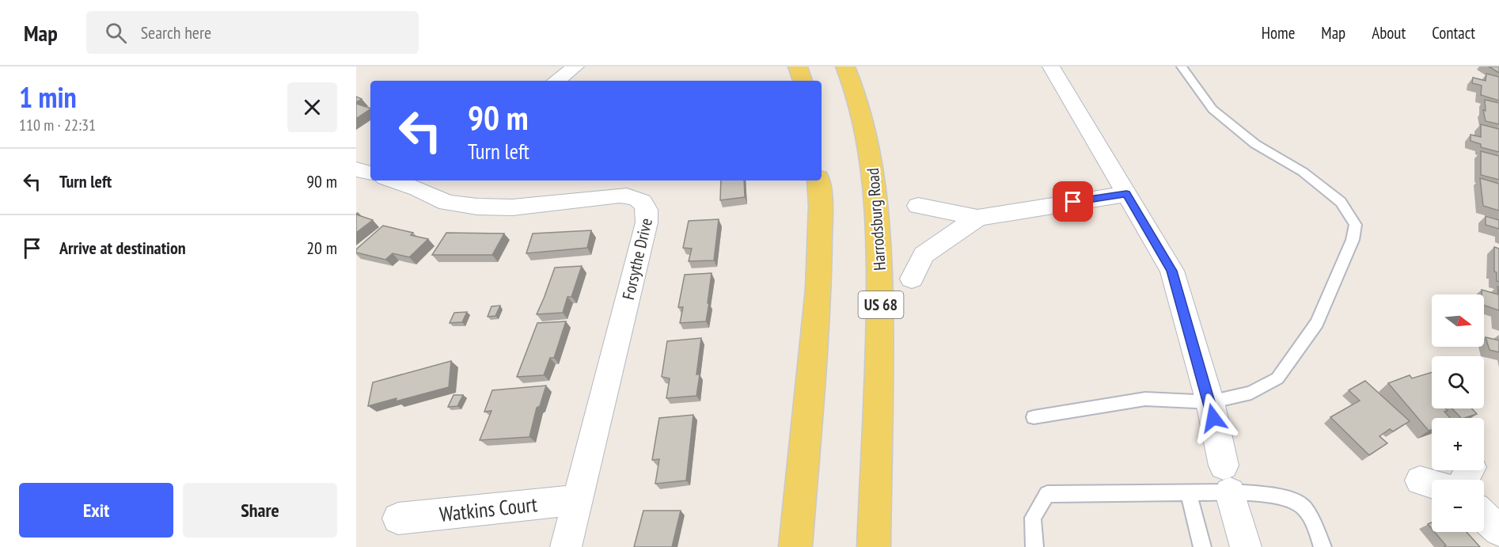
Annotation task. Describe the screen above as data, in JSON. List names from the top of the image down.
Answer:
{
  "streets": {
    "main road": ["Harrodsburg Road", "US 68"],
    "street": ["Forsythe Drive", "Watkins Court"]
  },
  "crossings": [
    ["Forsythe Drive", "Watkins Court"]
  ],
  "north": "right",
  "page": {
    "header": "Map",
    "search": "Search here",
    "nav": [
      "Home",
      "Map",
      "About",
      "Contact"
    ],
    "heading": ["1 min", "110 m · 22:31"],
    "turn": ["90 m", "Turn left"],
    "list": [
      {
        "name": "Turn left",
        "value": "90 m"
      },
      {
        "name": "Arrive at destination",
        "value": "20 m"
      }
    ],
    "map_buttons": ["+", "−"],
    "buttons": ["Exit", "Share"]
  }
}
